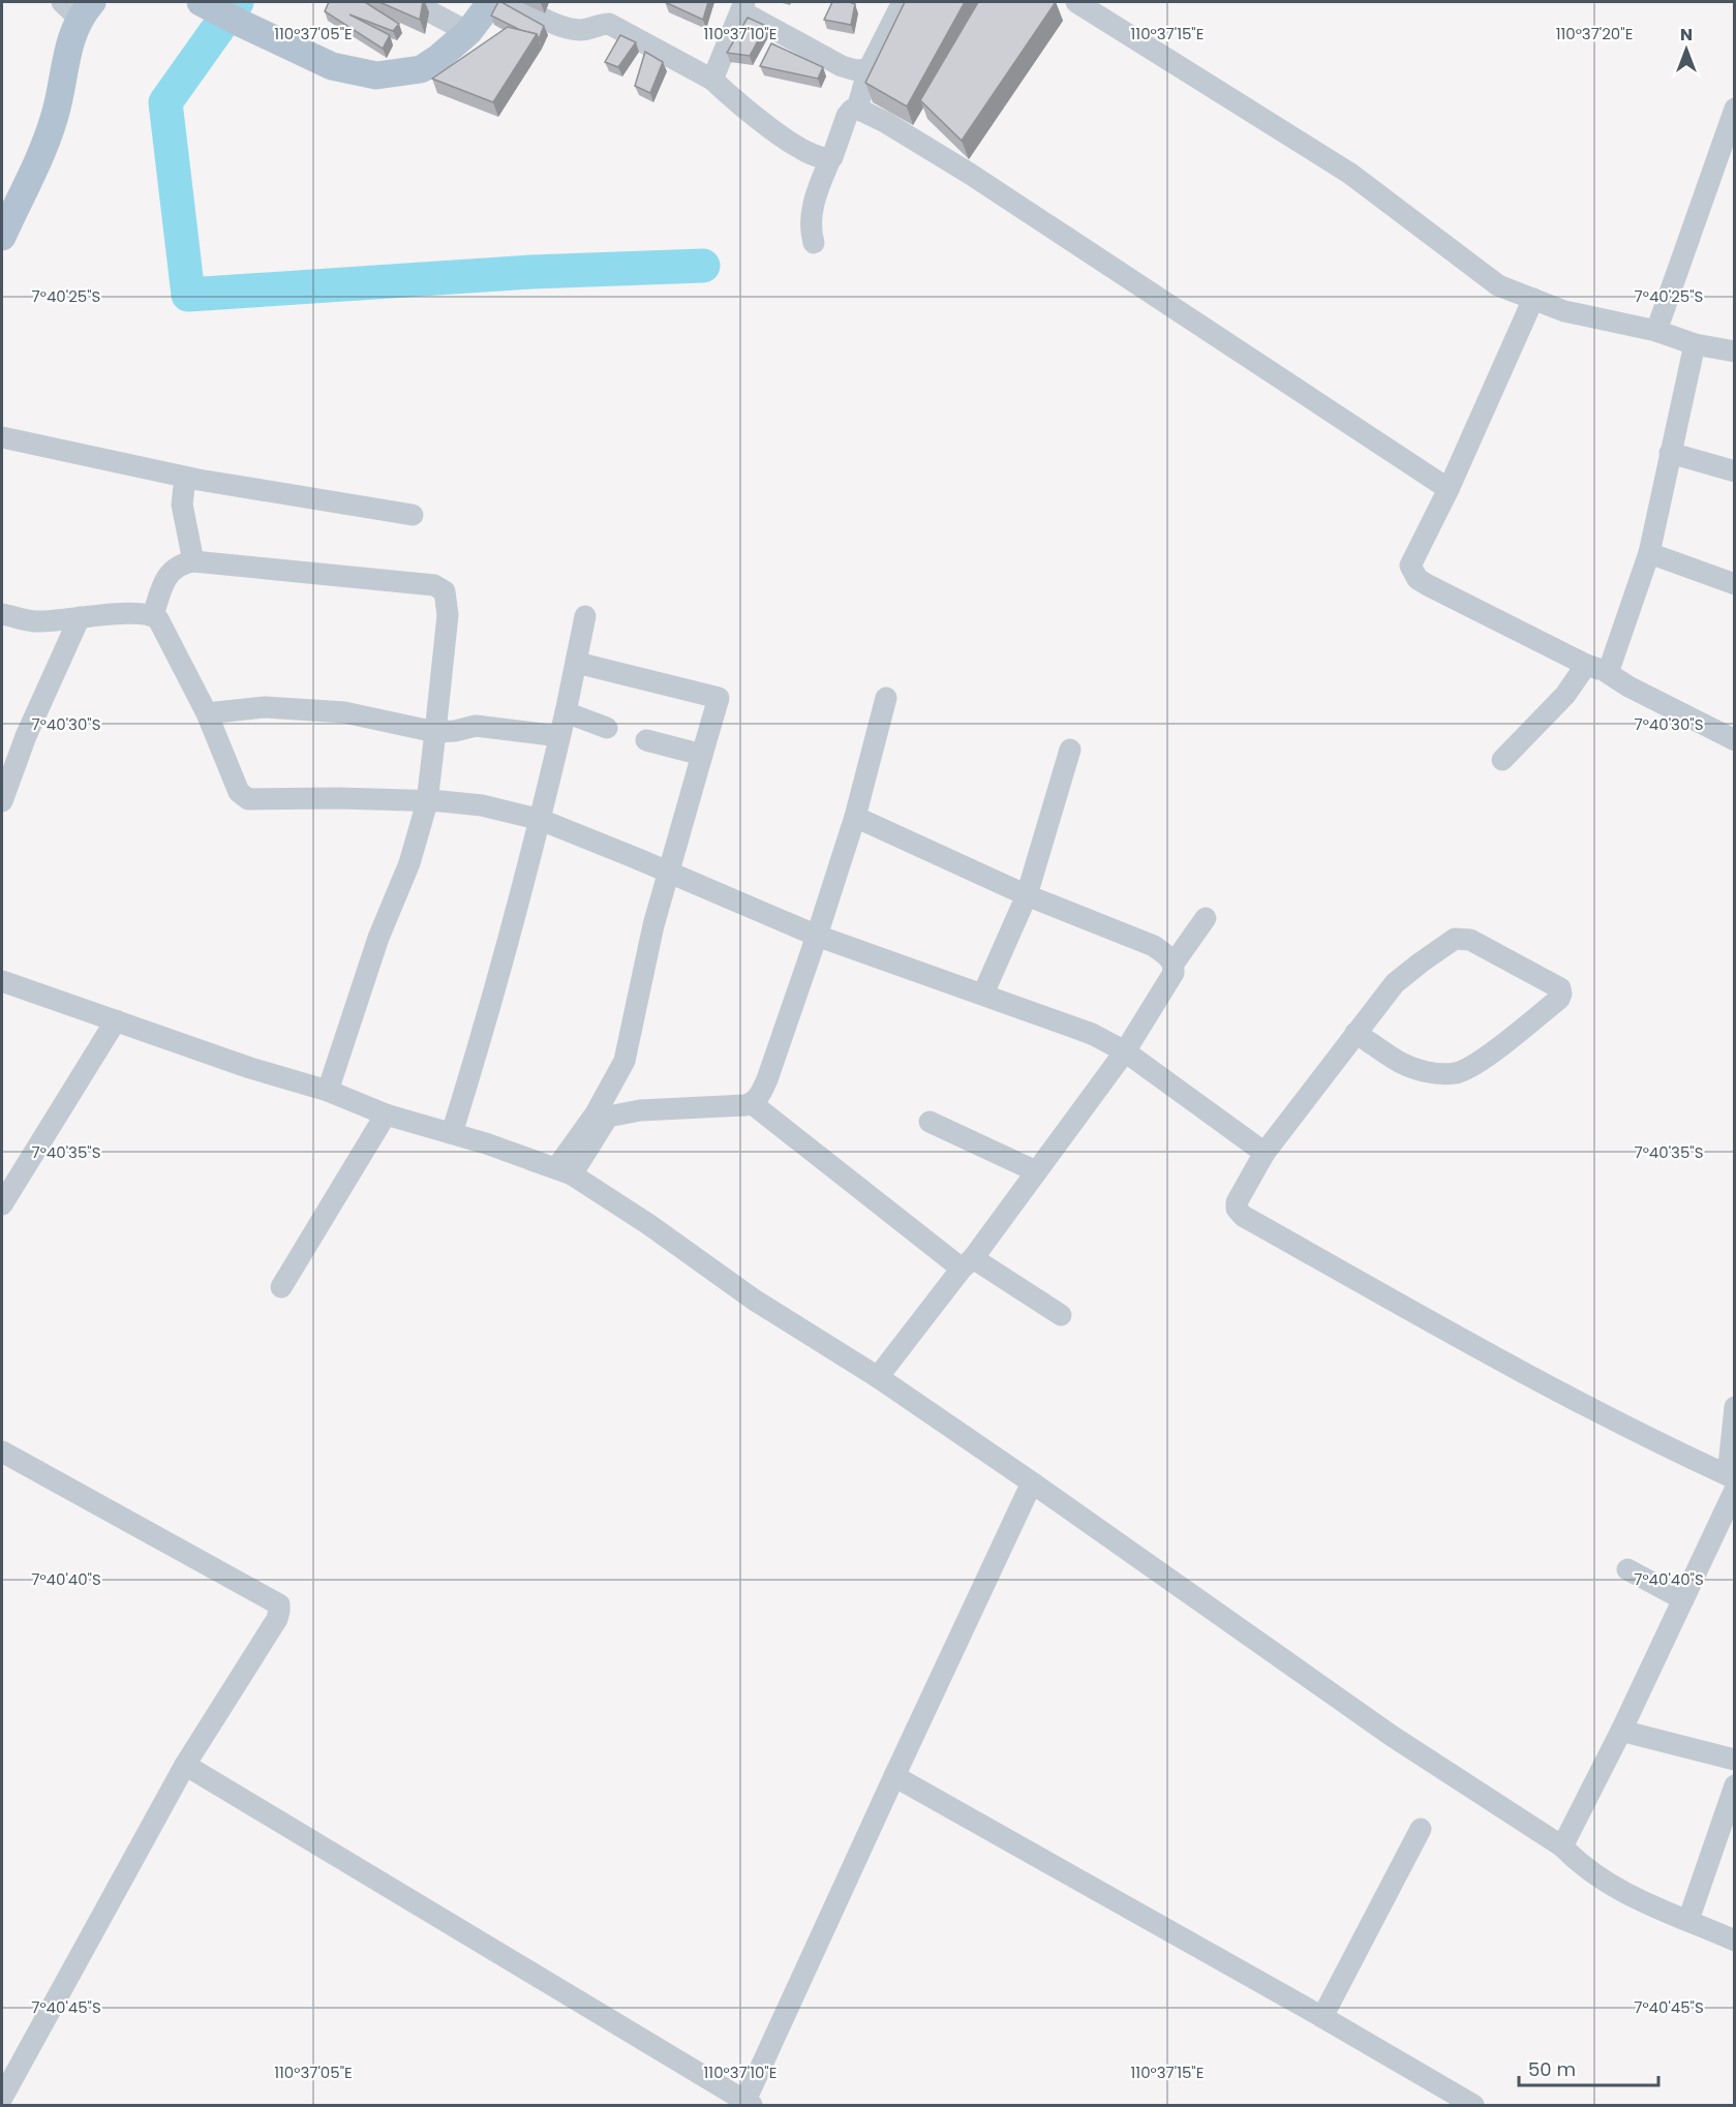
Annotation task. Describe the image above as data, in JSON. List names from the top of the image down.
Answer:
{
  "scale_bar": "50 m",
  "north": "top",
  "coordinates": [
    "110°37'05\"E",
    "110°37'10\"E",
    "110°37'15\"E",
    "110°37'20\"E",
    "7°40'25\"S",
    "7°40'30\"S",
    "7°40'35\"S",
    "7°40'40\"S",
    "7°40'45\"S"
  ]
}
